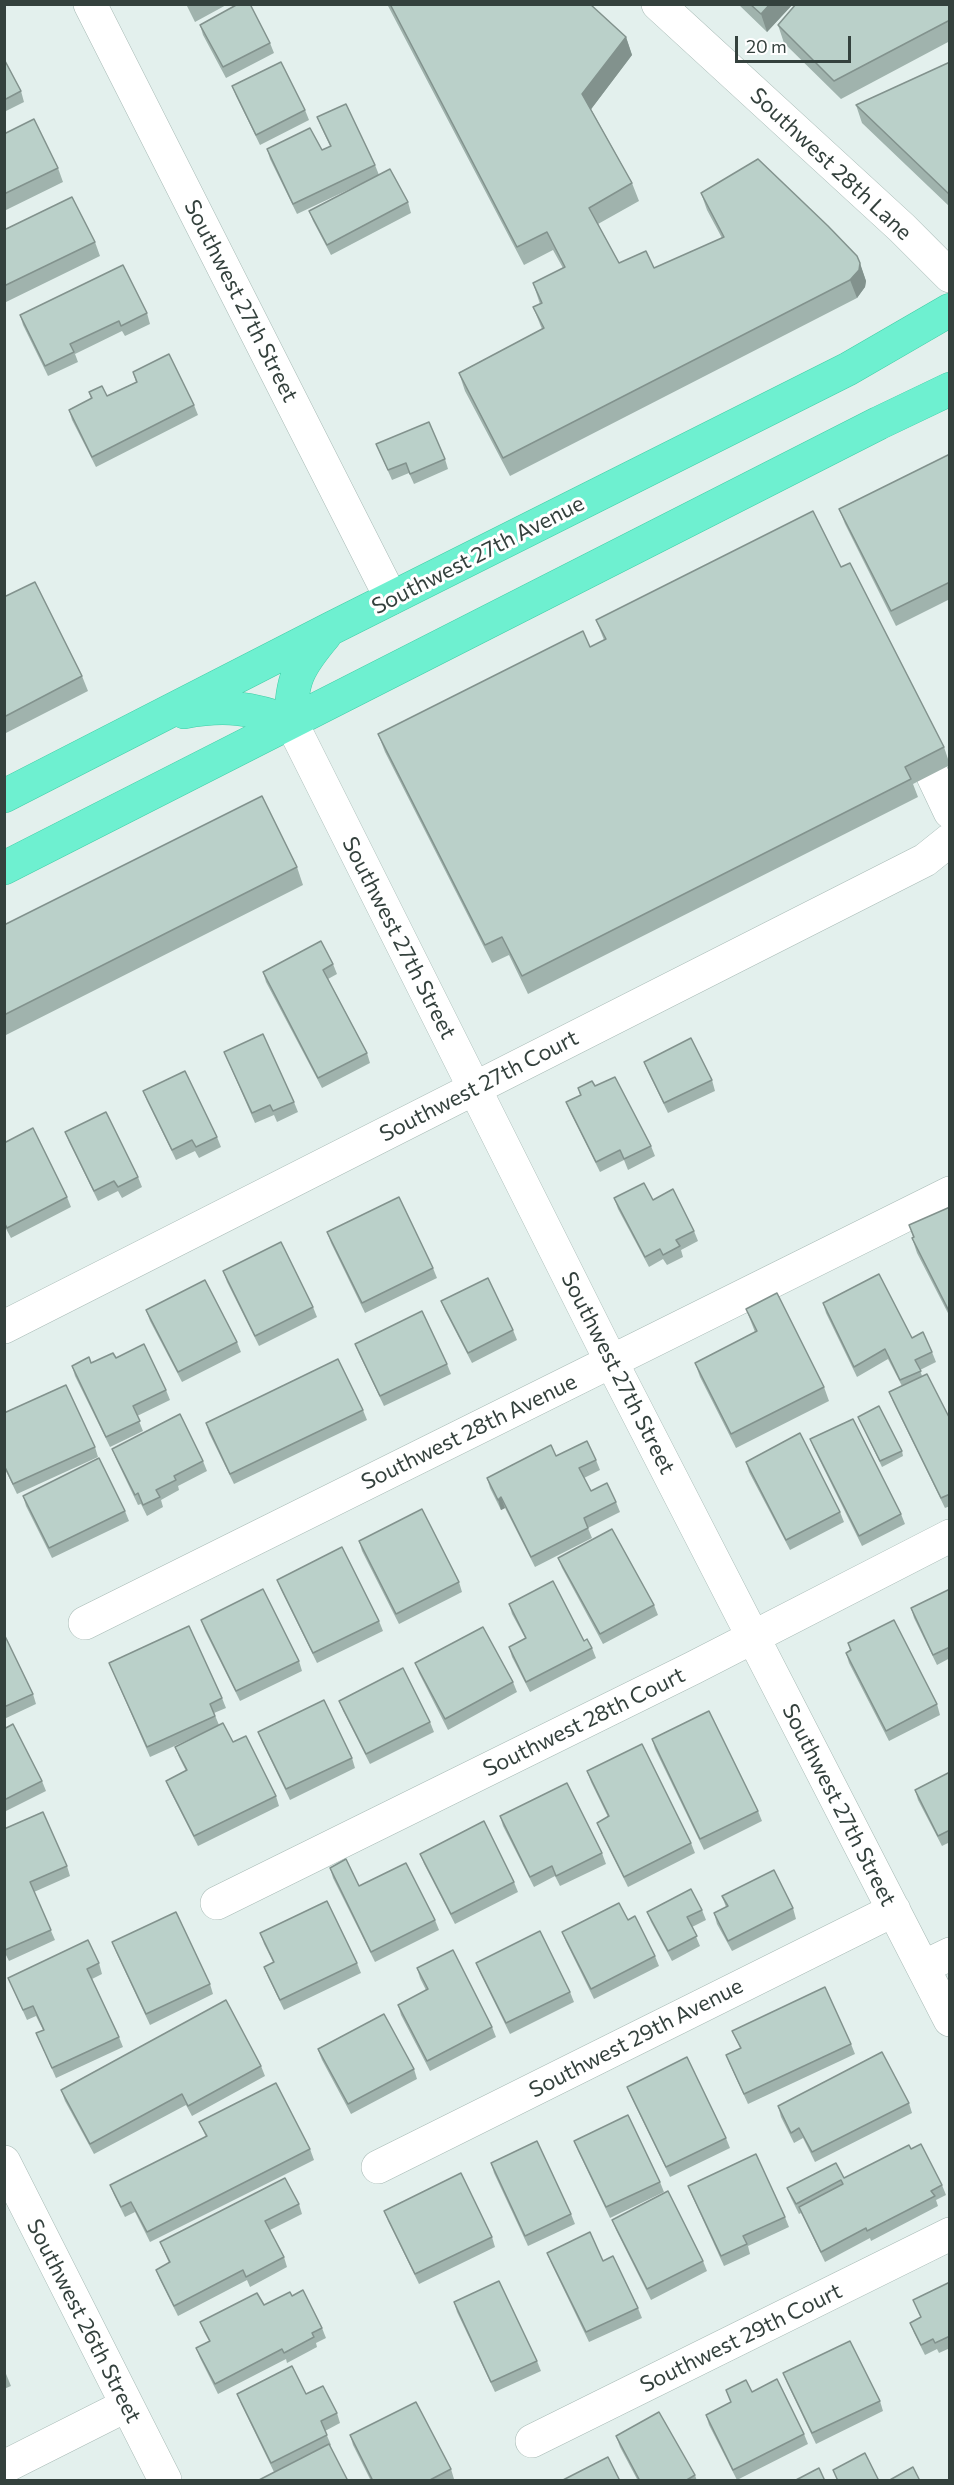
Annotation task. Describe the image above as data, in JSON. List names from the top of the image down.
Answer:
{
  "streets": {
    "highway": ["Southwest 27th Avenue"],
    "street": [
      "Southwest 28th Lane",
      "Southwest 27th Street",
      "Southwest 27th Court",
      "Southwest 28th Avenue",
      "Southwest 28th Court",
      "Southwest 29th Avenue",
      "Southwest 26th Street",
      "Southwest 29th Court"
    ]
  },
  "crossings": [
    ["Southwest 27th Street", "Southwest 27th Avenue"],
    ["Southwest 27th Street", "Southwest 27th Court"],
    ["Southwest 27th Street", "Southwest 28th Avenue"],
    ["Southwest 27th Street", "Southwest 28th Court"],
    ["Southwest 27th Street", "Southwest 29th Avenue"]
  ],
  "scale_bar": "20 m"
}
